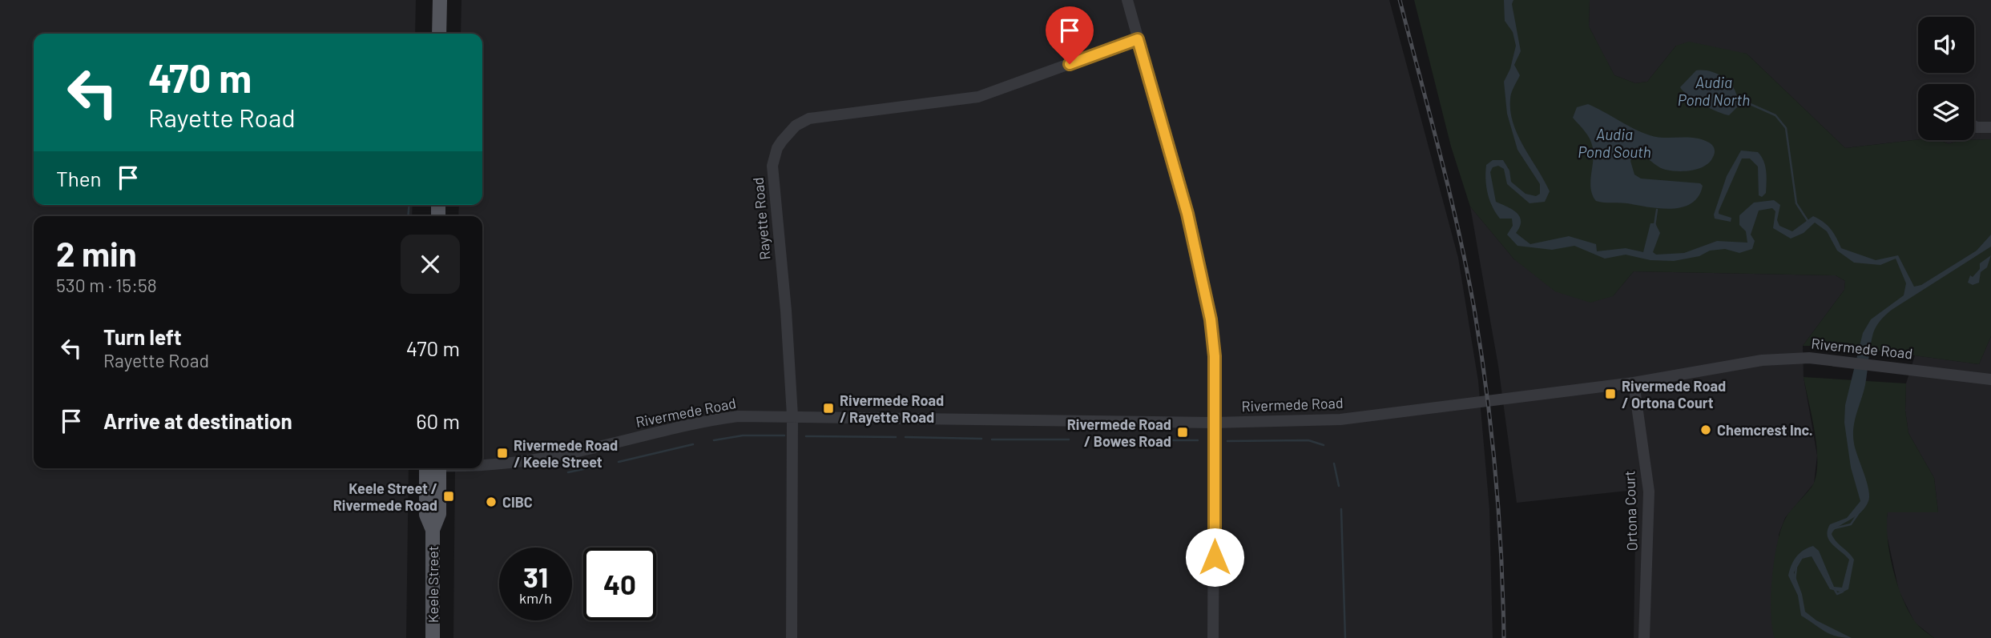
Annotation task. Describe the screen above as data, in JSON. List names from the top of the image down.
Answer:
{
  "streets": {
    "main road": ["Keele Street"],
    "street": ["Rayette Road", "Rivermede Road", "Ortona Court"]
  },
  "crossings": [
    ["Rayette Road", "Rivermede Road"],
    ["Rivermede Road", "Ortona Court"]
  ],
  "water": ["Audia Pond North", "Audia Pond South"],
  "places": {
    "transit": [
      "Rivermede Road / Ortona Court",
      "Rivermede Road / Rayette Road",
      "Rivermede Road / Bowes Road",
      "Rivermede Road / Keele Street",
      "Keele Street / Rivermede Road"
    ],
    "other": ["Chemcrest Inc.", "CIBC"]
  },
  "page": {
    "turn": ["470 m", "Rayette Road"],
    "then": "Then",
    "heading": ["2 min", "530 m · 15:58"],
    "list": [
      {
        "name": "Turn left",
        "note": "Rayette Road",
        "value": "470 m"
      },
      {
        "name": "Arrive at destination",
        "value": "60 m"
      }
    ],
    "speed": "31 km/h",
    "limit": "40"
  }
}
